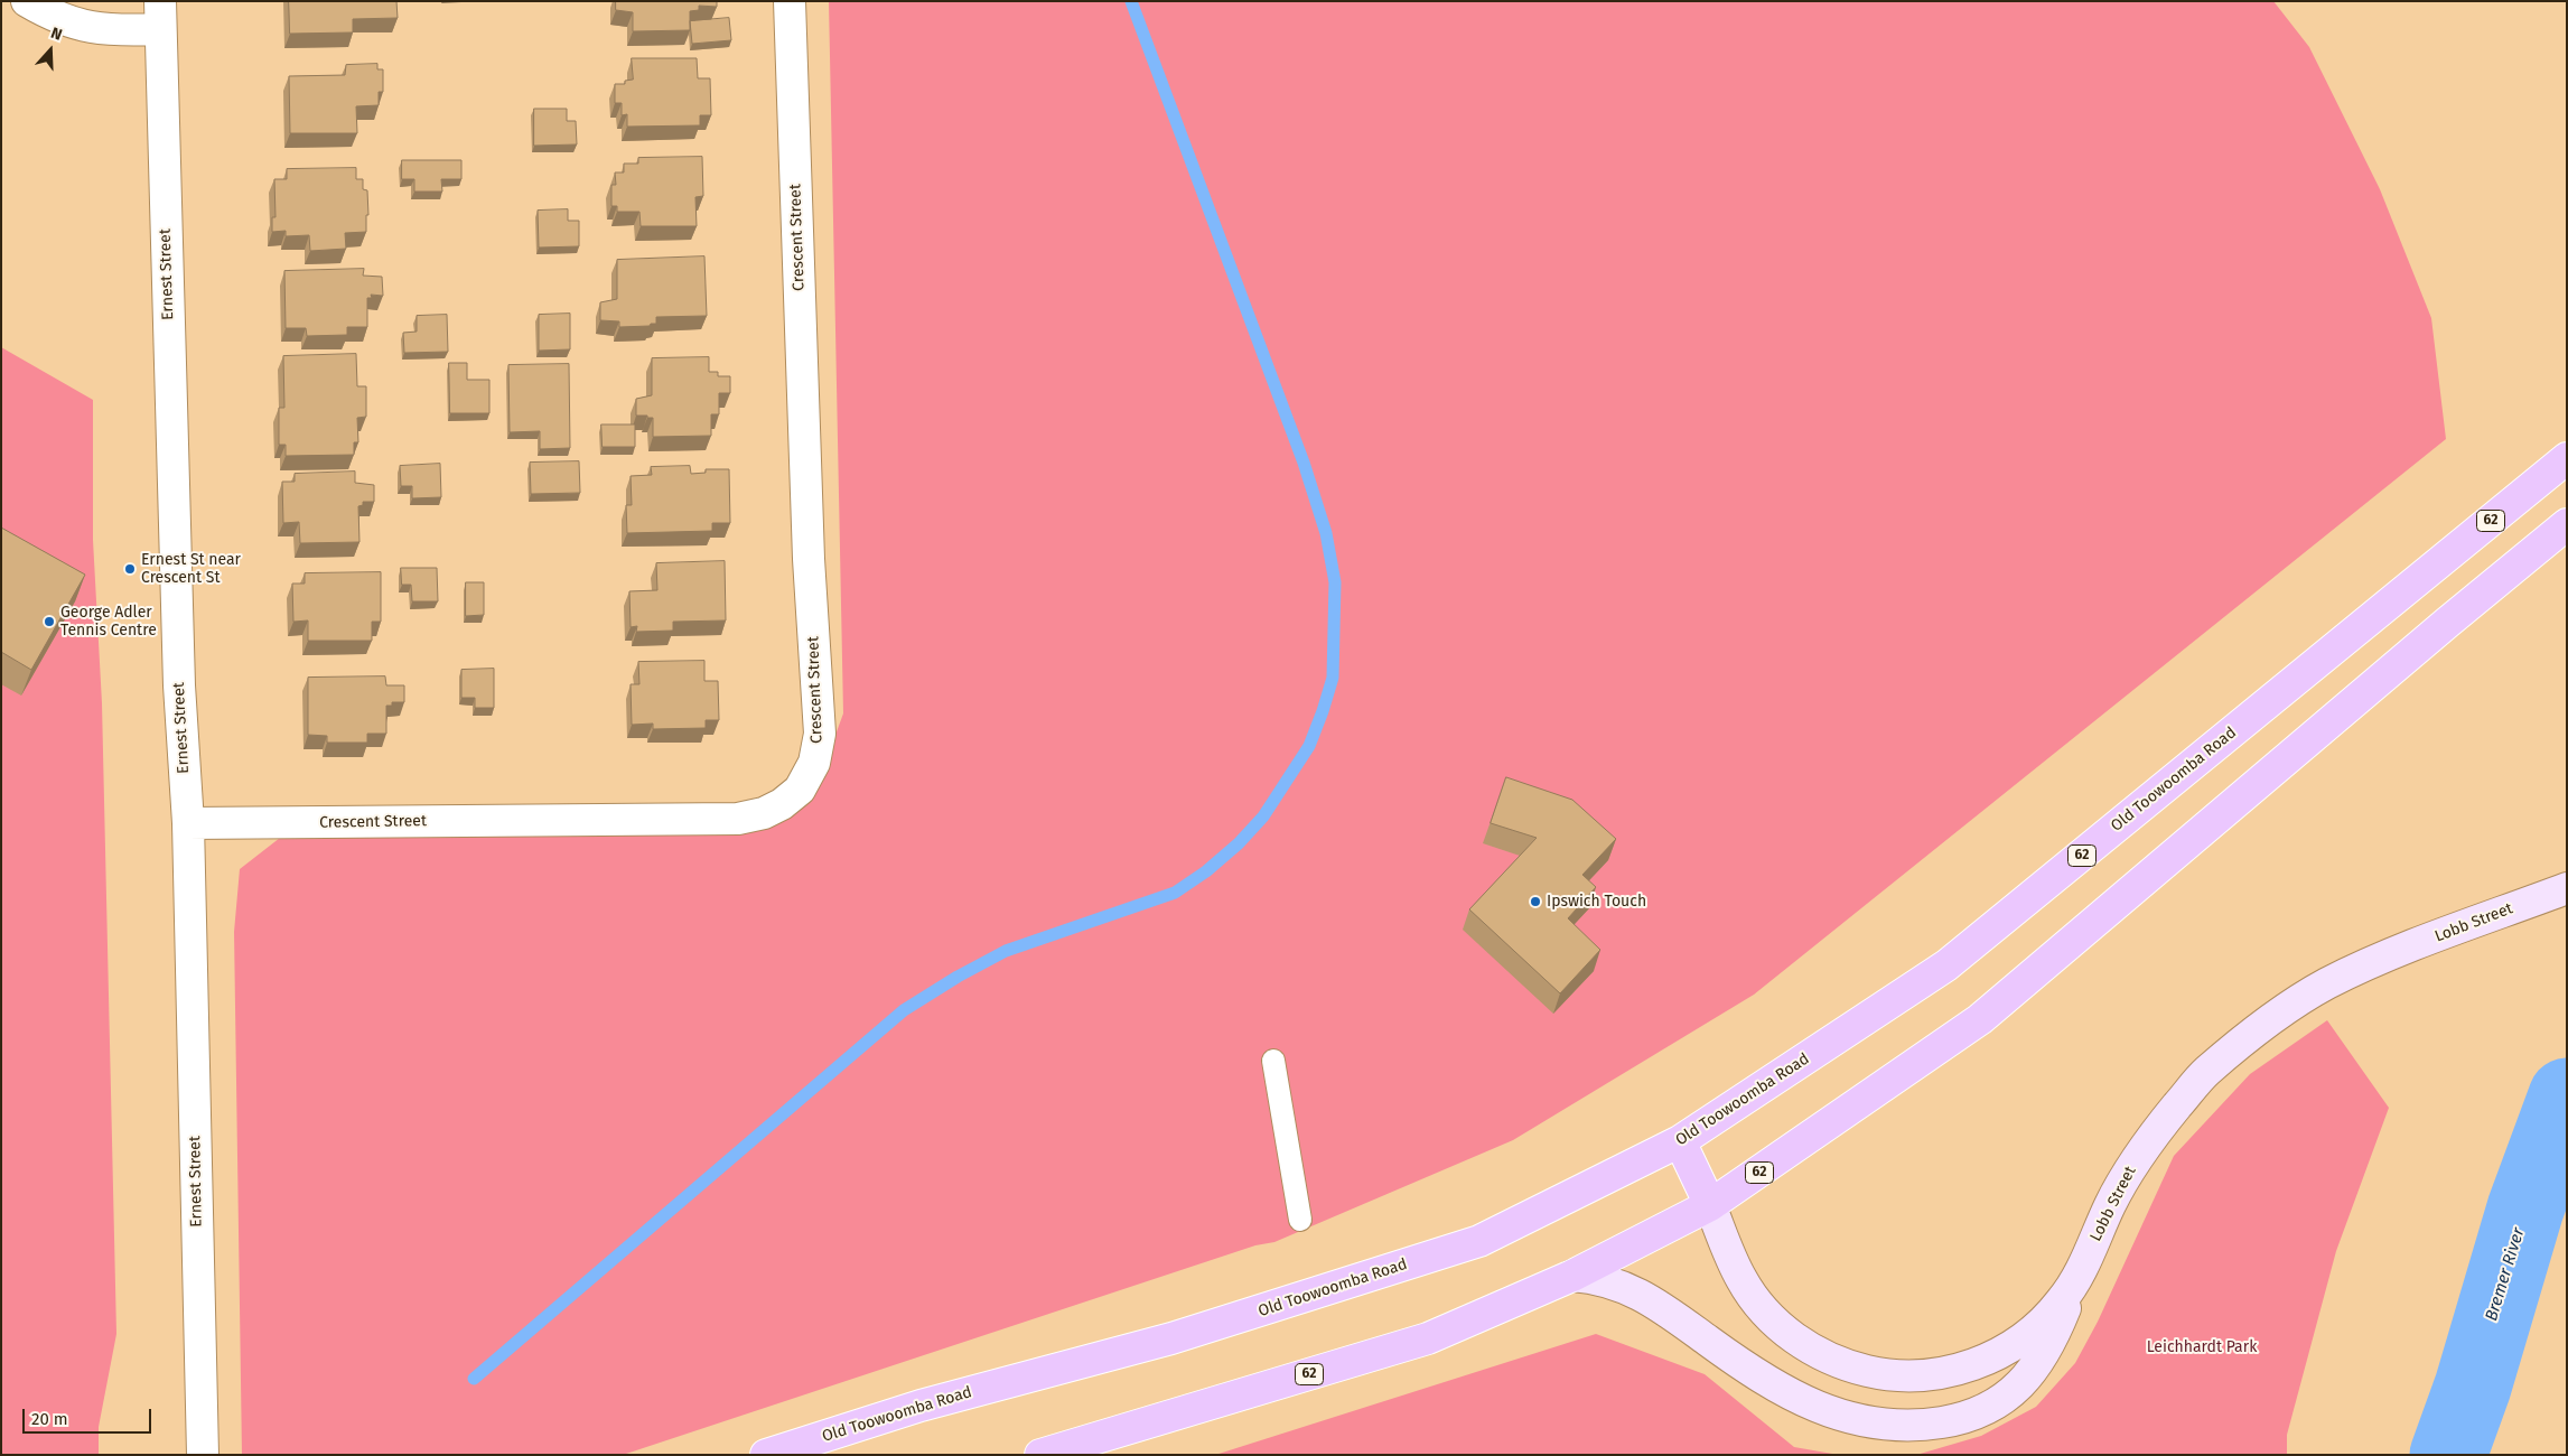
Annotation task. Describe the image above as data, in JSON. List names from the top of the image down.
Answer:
{
  "streets": {
    "main road": ["62", "Old Toowoomba Road", "Lobb Street"],
    "street": ["Crescent Street", "Ernest Street"]
  },
  "crossings": [
    ["Crescent Street", "Ernest Street"],
    ["62", "Lobb Street"]
  ],
  "water": ["Bremer River"],
  "parks": ["Leichhardt Park"],
  "places": ["Ernest St near Crescent St", "George Adler Tennis Centre", "Ipswich Touch"],
  "scale_bar": "20 m",
  "north": "top"
}
